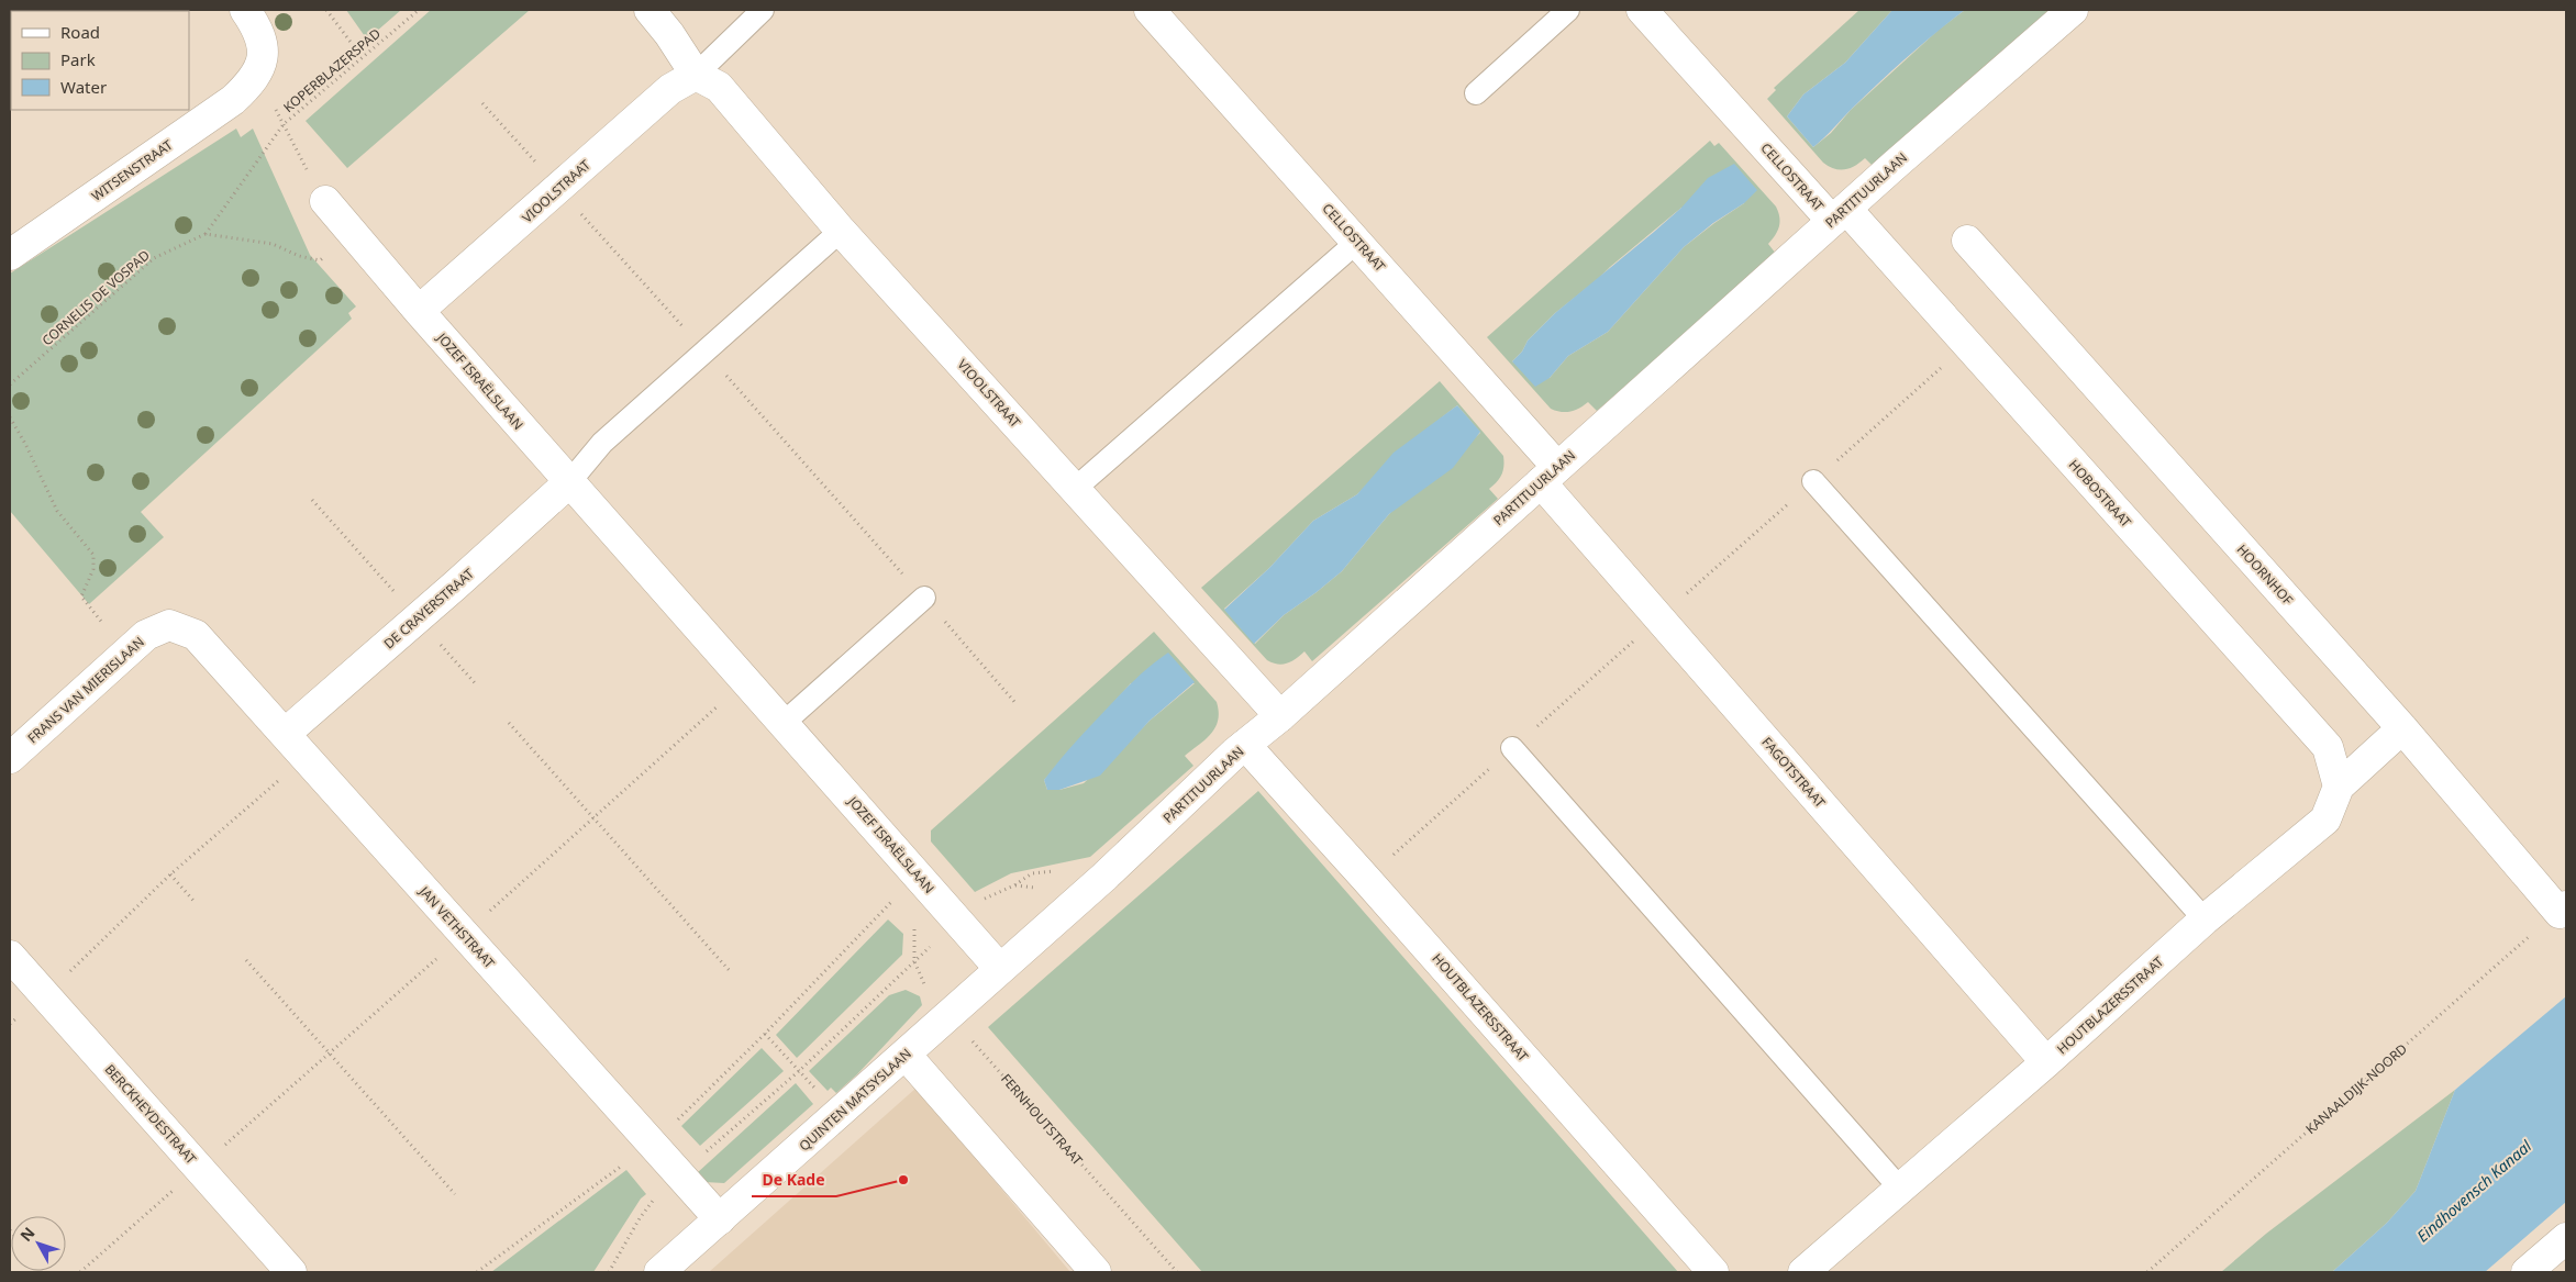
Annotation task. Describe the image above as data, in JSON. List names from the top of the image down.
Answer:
{
  "streets": {
    "street": [
      "WITSENSTRAAT",
      "CELLOSTRAAT",
      "PARTITUURLAAN",
      "VIOOLSTRAAT",
      "JOZEF ISRAËLSLAAN",
      "HOBOSTRAAT",
      "HOORNHOF",
      "DE CRAYERSTRAAT",
      "FRANS VAN MIERISLAAN",
      "FAGOTSTRAAT",
      "JAN VETHSTRAAT",
      "HOUTBLAZERSSTRAAT",
      "QUINTEN MATSYSLAAN",
      "BERCKHEYDESTRAAT"
    ],
    "path": [
      "KOPERBLAZERSPAD",
      "CORNELIS DE VOSPAD",
      "KANAALDIJK-NOORD",
      "FERNHOUTSTRAAT"
    ]
  },
  "crossings": [
    ["KOPERBLAZERSPAD", "CORNELIS DE VOSPAD"],
    ["CELLOSTRAAT", "PARTITUURLAAN"],
    ["CELLOSTRAAT", "HOBOSTRAAT"],
    ["CELLOSTRAAT", "FAGOTSTRAAT"],
    ["PARTITUURLAAN", "VIOOLSTRAAT"],
    ["PARTITUURLAAN", "JOZEF ISRAËLSLAAN"],
    ["PARTITUURLAAN", "HOBOSTRAAT"],
    ["PARTITUURLAAN", "FAGOTSTRAAT"],
    ["PARTITUURLAAN", "HOUTBLAZERSSTRAAT"],
    ["PARTITUURLAAN", "QUINTEN MATSYSLAAN"],
    ["VIOOLSTRAAT", "JOZEF ISRAËLSLAAN"],
    ["JOZEF ISRAËLSLAAN", "DE CRAYERSTRAAT"],
    ["JOZEF ISRAËLSLAAN", "QUINTEN MATSYSLAAN"],
    ["HOBOSTRAAT", "HOUTBLAZERSSTRAAT"],
    ["HOORNHOF", "HOUTBLAZERSSTRAAT"],
    ["HOORNHOF", "KANAALDIJK-NOORD"],
    ["DE CRAYERSTRAAT", "JAN VETHSTRAAT"],
    ["FRANS VAN MIERISLAAN", "JAN VETHSTRAAT"],
    ["FAGOTSTRAAT", "HOUTBLAZERSSTRAAT"],
    ["JAN VETHSTRAAT", "QUINTEN MATSYSLAAN"],
    ["QUINTEN MATSYSLAAN", "FERNHOUTSTRAAT"]
  ],
  "water": ["Eindhovensch Kanaal"],
  "places": ["De Kade"],
  "legend": ["Road", "Park", "Water"],
  "north": "top left"
}
